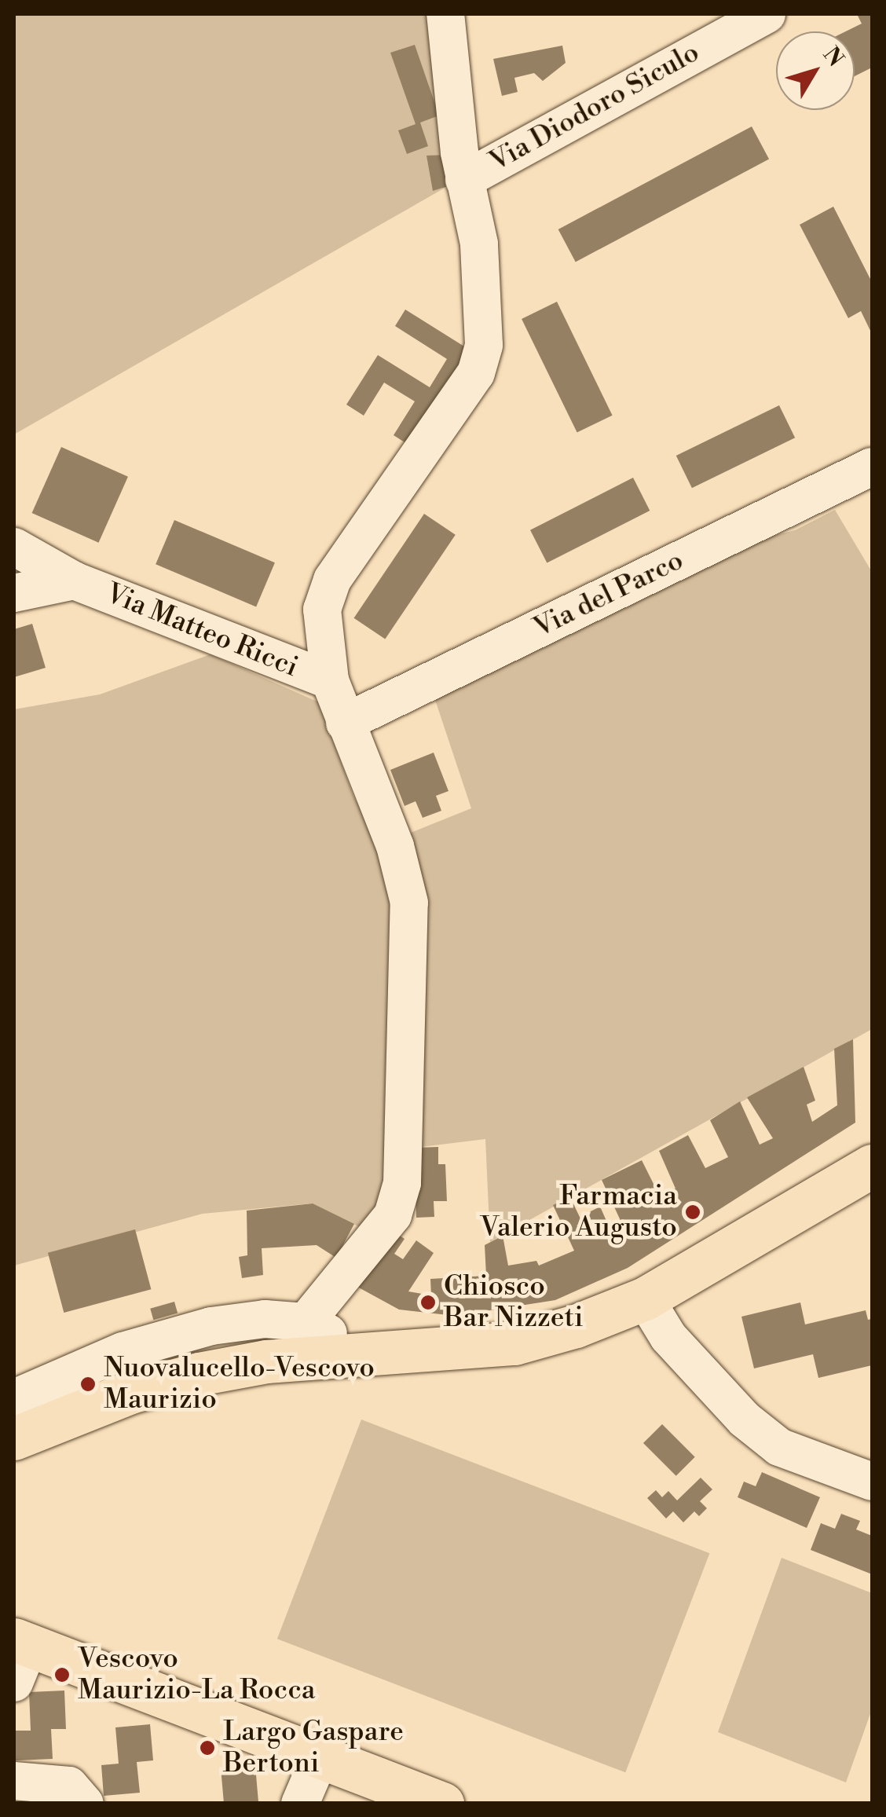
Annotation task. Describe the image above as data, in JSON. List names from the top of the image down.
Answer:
{
  "streets": {
    "street": ["Via Diodoro Siculo", "Via del Parco", "Via Matteo Ricci"]
  },
  "places": [
    "Farmacia Valerio Augusto",
    "Chiosco Bar Nizzeti",
    "Nuovalucello-Vescovo Maurizio",
    "Vescovo Maurizio-La Rocca",
    "Largo Gaspare Bertoni"
  ],
  "north": "top right"
}
